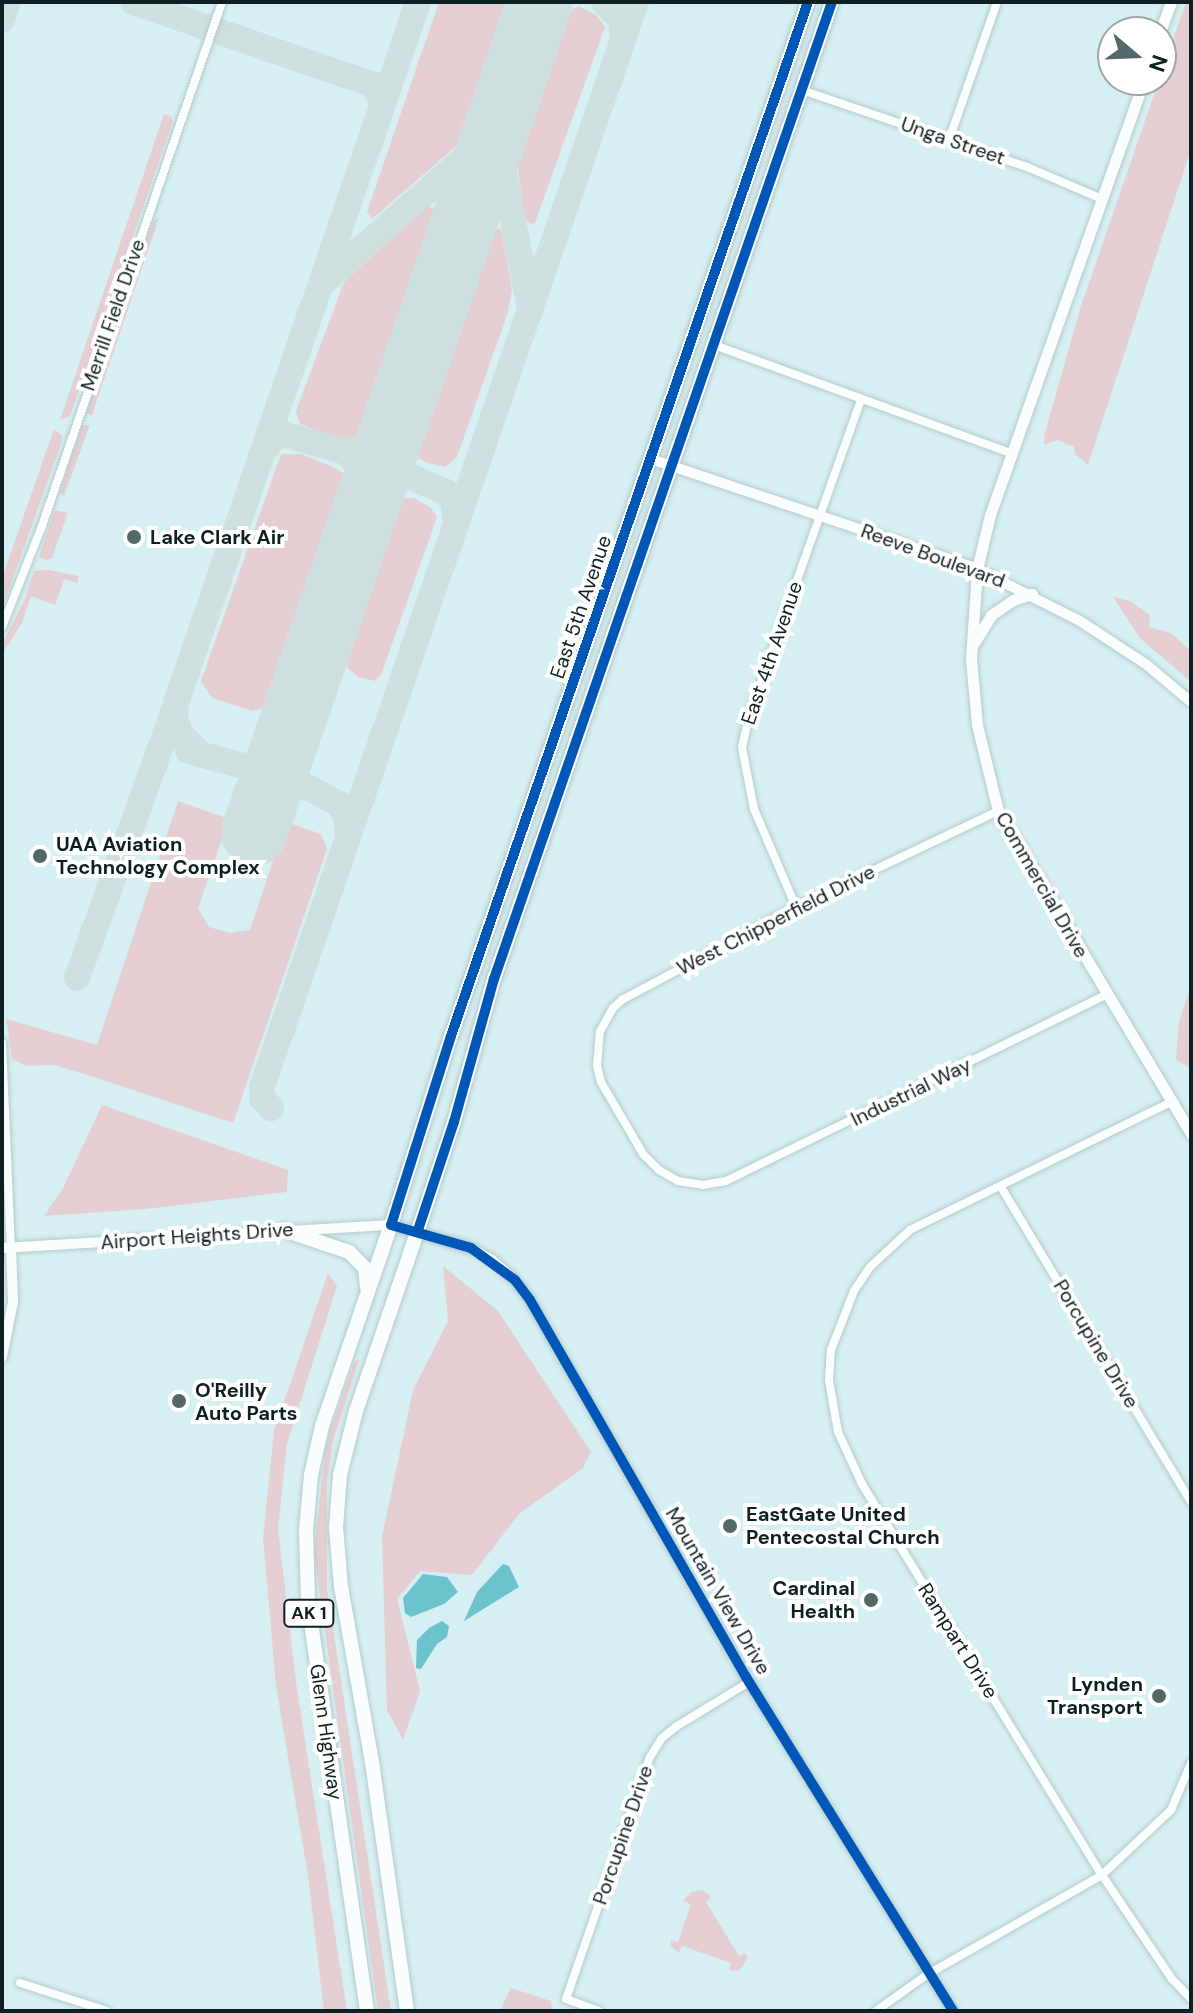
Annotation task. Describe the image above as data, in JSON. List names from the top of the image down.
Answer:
{
  "streets": {
    "highway": ["East 5th Avenue", "AK 1", "Glenn Highway"],
    "main road": ["Commercial Drive"],
    "street": [
      "Unga Street",
      "Merrill Field Drive",
      "Reeve Boulevard",
      "East 4th Avenue",
      "West Chipperfield Drive",
      "Industrial Way",
      "Airport Heights Drive",
      "Porcupine Drive",
      "Mountain View Drive",
      "Rampart Drive"
    ]
  },
  "crossings": [
    ["Unga Street", "East 5th Avenue"],
    ["Unga Street", "Commercial Drive"],
    ["Reeve Boulevard", "East 5th Avenue"],
    ["Reeve Boulevard", "East 4th Avenue"],
    ["Reeve Boulevard", "Commercial Drive"],
    ["East 5th Avenue", "Airport Heights Drive"],
    ["East 5th Avenue", "Mountain View Drive"],
    ["East 5th Avenue", "Glenn Highway"],
    ["East 4th Avenue", "West Chipperfield Drive"],
    ["Commercial Drive", "West Chipperfield Drive"],
    ["Commercial Drive", "Industrial Way"],
    ["Commercial Drive", "Rampart Drive"],
    ["West Chipperfield Drive", "Industrial Way"],
    ["Airport Heights Drive", "Mountain View Drive"],
    ["Airport Heights Drive", "Glenn Highway"],
    ["Porcupine Drive", "Mountain View Drive"],
    ["Porcupine Drive", "Rampart Drive"],
    ["Mountain View Drive", "Glenn Highway"]
  ],
  "places": [
    "Lake Clark Air",
    "UAA Aviation Technology Complex",
    "O'Reilly Auto Parts",
    "EastGate United Pentecostal Church",
    "Cardinal Health",
    "Lynden Transport"
  ],
  "north": "right"
}
